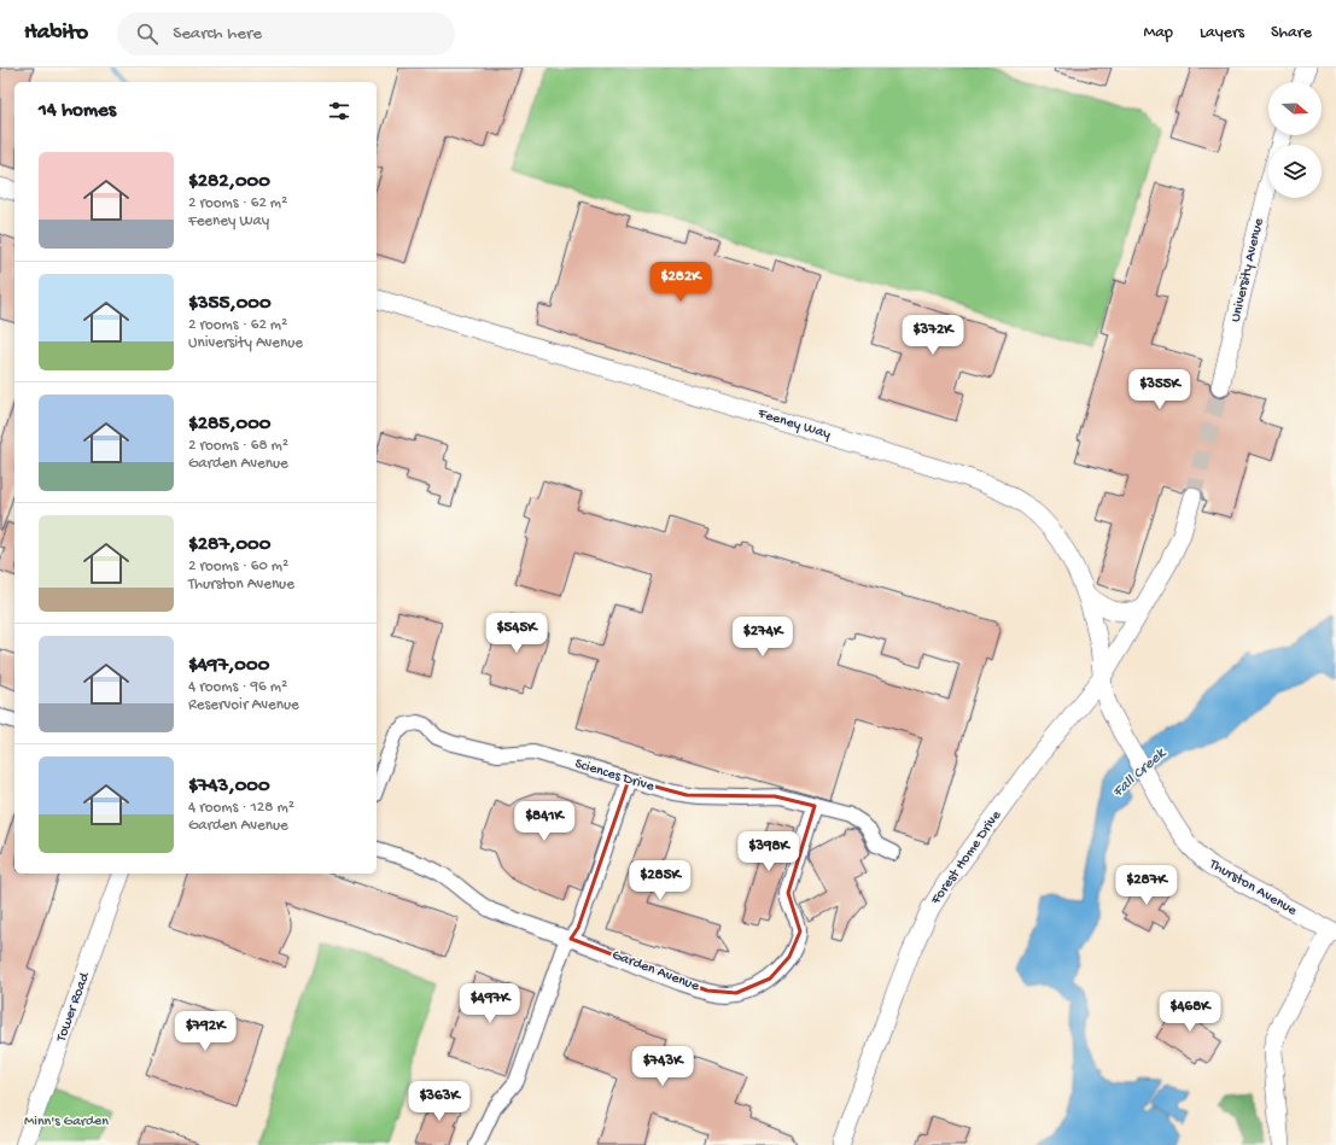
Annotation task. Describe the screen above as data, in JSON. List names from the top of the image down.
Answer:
{
  "streets": {
    "street": [
      "University Avenue",
      "Feeney Way",
      "Sciences Drive",
      "Forest Home Drive",
      "Thurston Avenue",
      "Garden Avenue",
      "Tower Road"
    ]
  },
  "crossings": [
    ["Feeney Way", "Forest Home Drive"],
    ["Feeney Way", "Thurston Avenue"],
    ["Sciences Drive", "Garden Avenue"],
    ["Forest Home Drive", "Thurston Avenue"]
  ],
  "water": ["Fall Creek"],
  "parks": ["Minn's Garden"],
  "north": "right",
  "page": {
    "header": "Habito",
    "search": "Search here",
    "nav": ["Map", "Layers", "Share"],
    "heading": "14 homes",
    "list": [
      {
        "name": "$282,000",
        "note": "2 rooms · 62 m² · Feeney Way"
      },
      {
        "name": "$355,000",
        "note": "2 rooms · 62 m² · University Avenue"
      },
      {
        "name": "$285,000",
        "note": "2 rooms · 68 m² · Garden Avenue"
      },
      {
        "name": "$287,000",
        "note": "2 rooms · 60 m² · Thurston Avenue"
      },
      {
        "name": "$497,000",
        "note": "4 rooms · 96 m² · Reservoir Avenue"
      },
      {
        "name": "$743,000",
        "note": "4 rooms · 128 m² · Garden Avenue"
      }
    ],
    "price": [
      "$282K",
      "$372K",
      "$355K",
      "$545K",
      "$274K",
      "$841K",
      "$398K",
      "$285K",
      "$287K",
      "$497K",
      "$468K",
      "$792K",
      "$743K",
      "$363K"
    ]
  }
}
